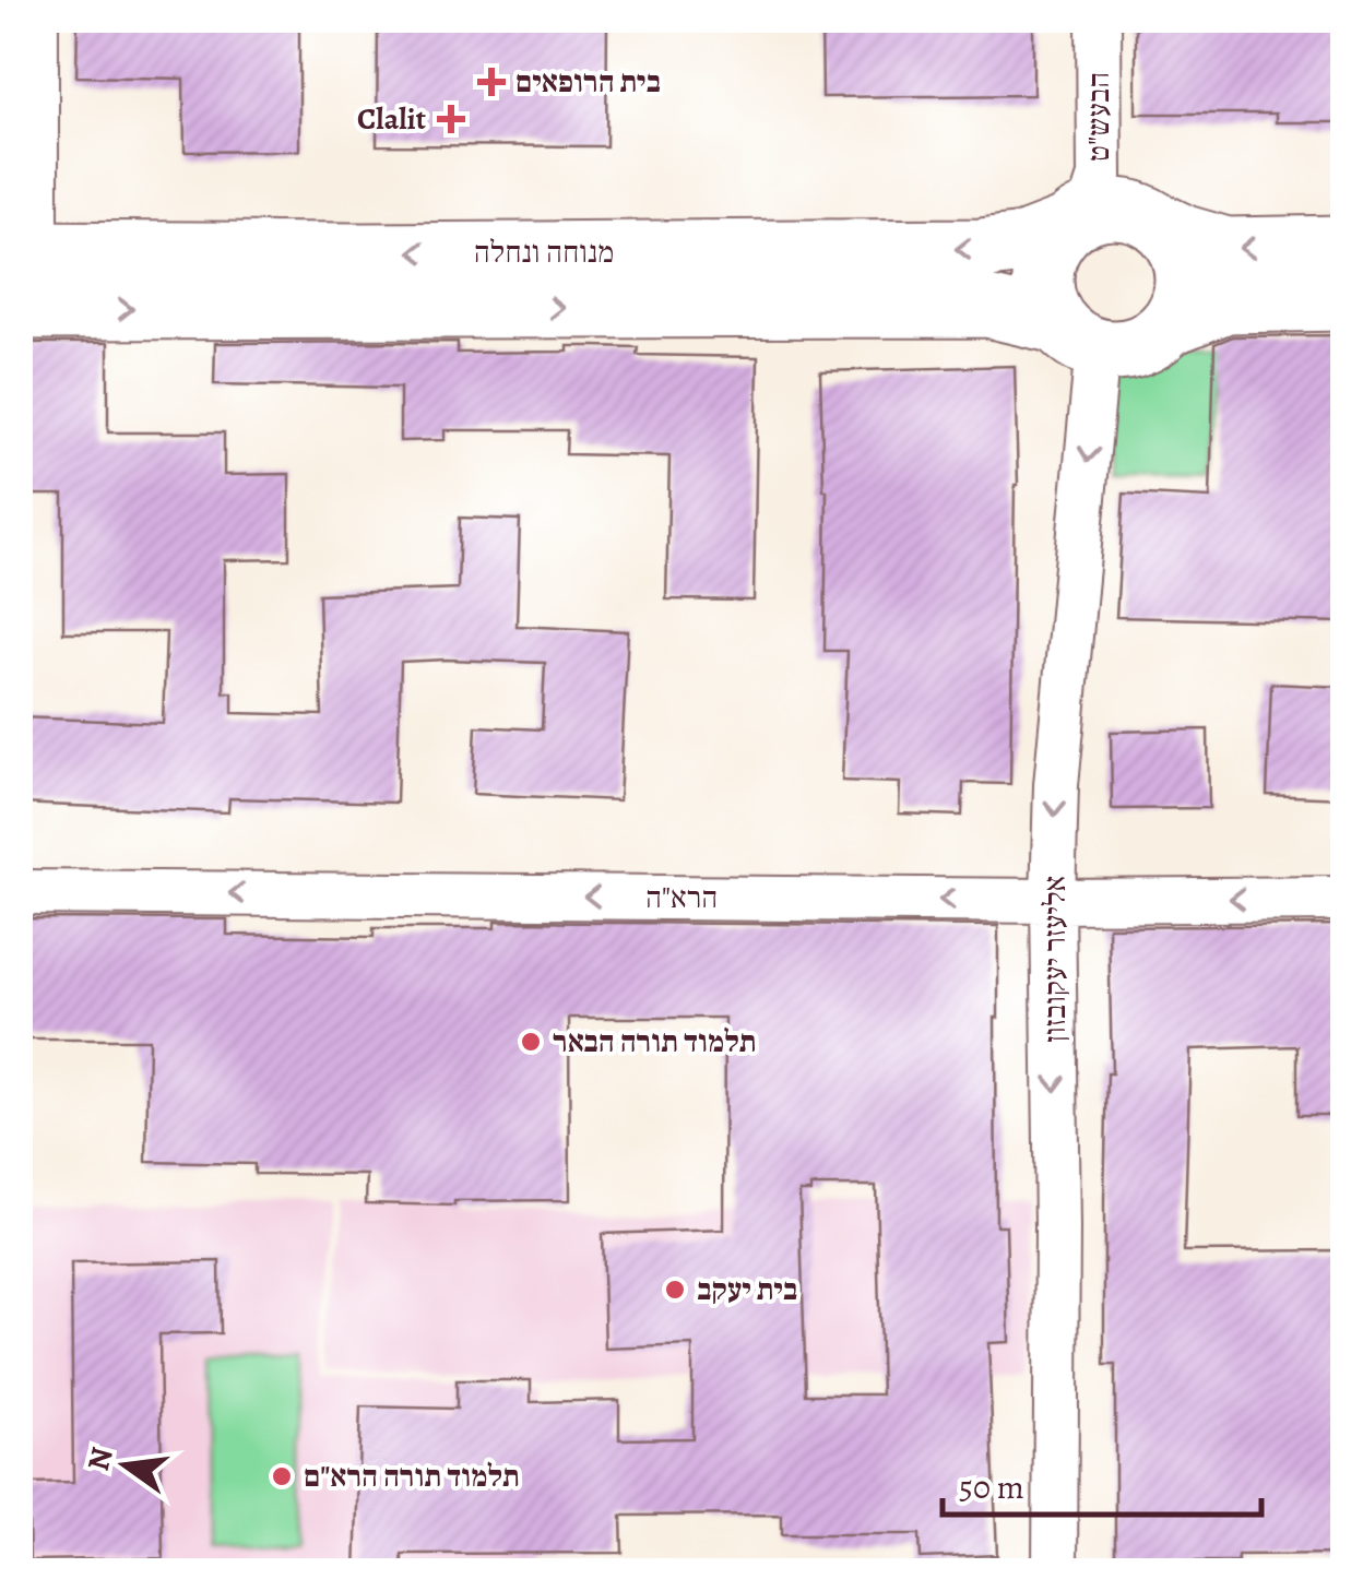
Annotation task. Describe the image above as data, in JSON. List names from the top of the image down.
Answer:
{
  "streets": {
    "street": [
      "הבעש\"ט",
      "מנוחה ונחלה",
      "הרא\"ה",
      "אליעזר יעקובזון"
    ]
  },
  "crossings": [
    ["הבעש\"ט", "מנוחה ונחלה"],
    ["הבעש\"ט", "אליעזר יעקובזון"],
    ["מנוחה ונחלה", "אליעזר יעקובזון"],
    ["הרא\"ה", "אליעזר יעקובזון"]
  ],
  "one_way": ["הרא\"ה", "אליעזר יעקובזון"],
  "places": {
    "health": ["בית הרופאים", "Clalit"],
    "other": ["תלמוד תורה הבאר", "בית יעקב", "תלמוד תורה הרא\"ם"]
  },
  "scale_bar": "50 m",
  "north": "left"
}
